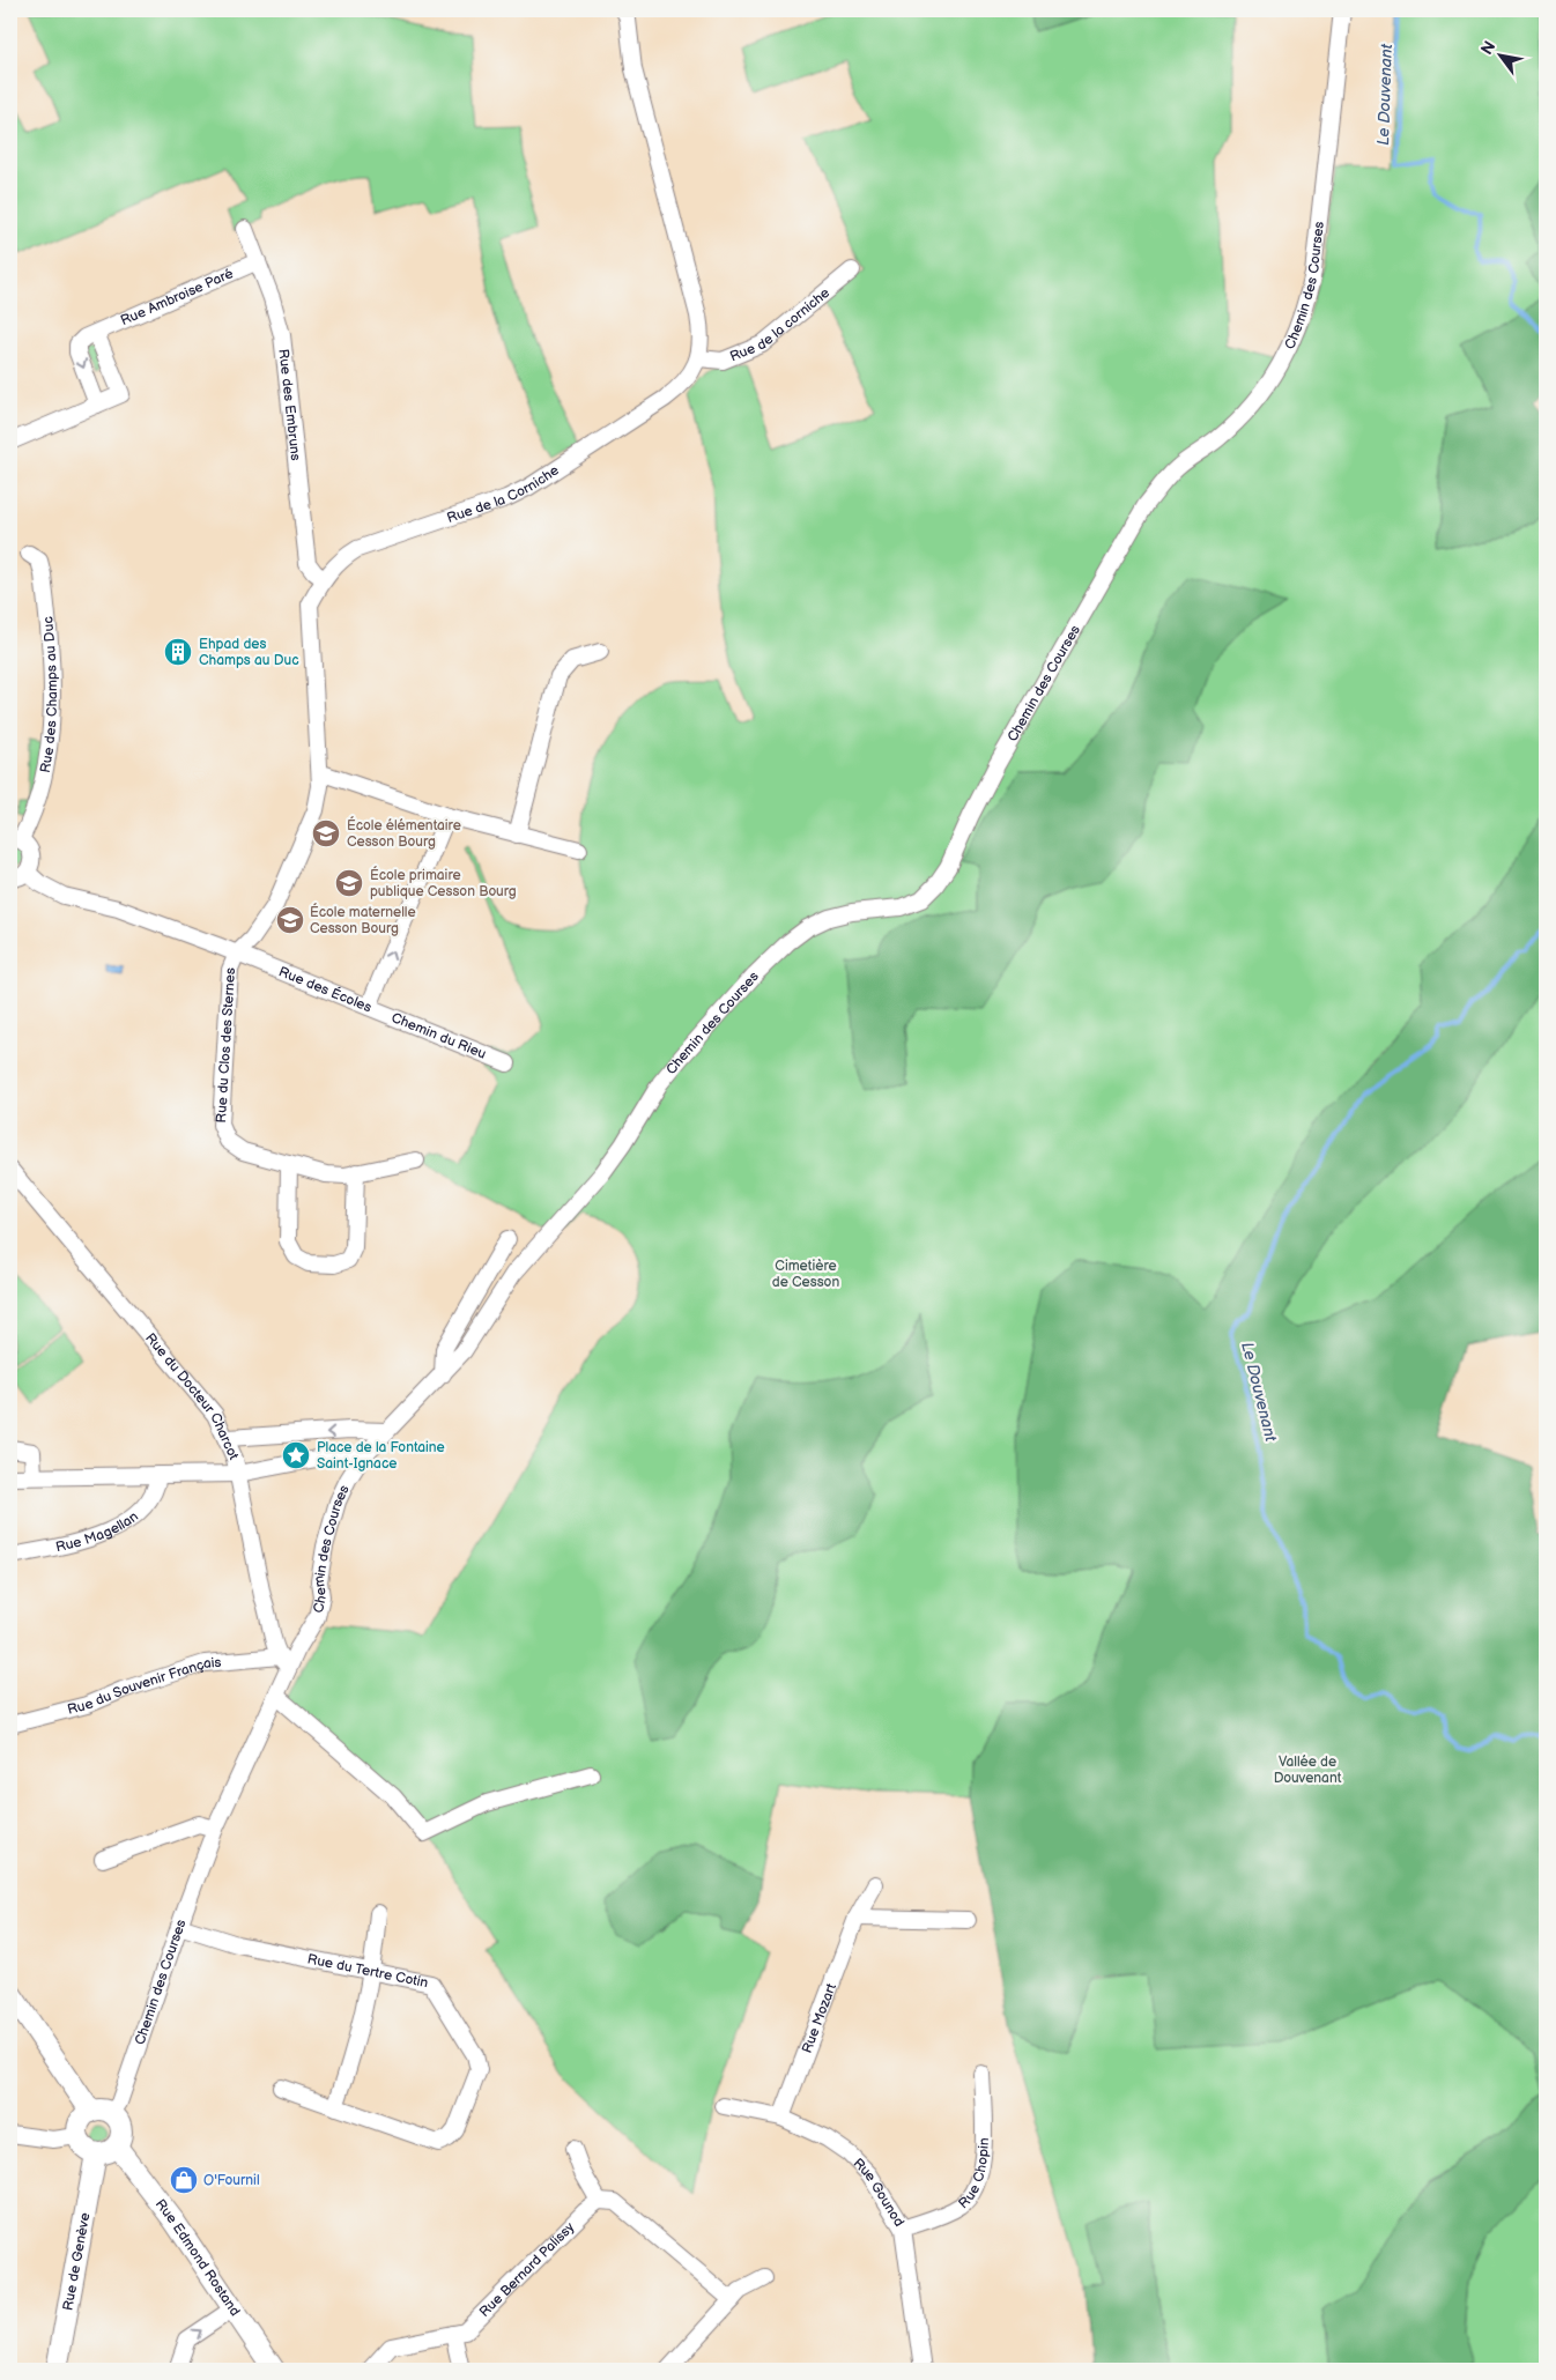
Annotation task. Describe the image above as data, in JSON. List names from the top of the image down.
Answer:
{
  "streets": {
    "street": [
      "Chemin des Courses",
      "Rue Ambroise Paré",
      "Rue de la corniche",
      "Rue des Embruns",
      "Rue de la Corniche",
      "Rue des Champs au Duc",
      "Rue des Écoles",
      "Chemin du Rieu",
      "Rue du Clos des Sternes",
      "Rue du Docteur Charcot",
      "Rue Magellan",
      "Rue du Souvenir Français",
      "Rue du Tertre Cotin",
      "Rue Mozart",
      "Rue Chopin",
      "Rue Gounod",
      "Rue Edmond Rostand",
      "Rue de Genève",
      "Rue Bernard Palissy"
    ]
  },
  "crossings": [
    ["Chemin des Courses", "Rue du Docteur Charcot"],
    ["Chemin des Courses", "Rue du Souvenir Français"],
    ["Chemin des Courses", "Rue du Tertre Cotin"],
    ["Chemin des Courses", "Rue Edmond Rostand"],
    ["Chemin des Courses", "Rue de Genève"],
    ["Rue Ambroise Paré", "Rue des Embruns"],
    ["Rue de la corniche", "Rue de la Corniche"],
    ["Rue des Embruns", "Rue de la Corniche"],
    ["Rue de la Corniche", "Rue des Écoles"],
    ["Rue de la Corniche", "Rue du Clos des Sternes"],
    ["Rue des Écoles", "Chemin du Rieu"],
    ["Rue des Écoles", "Rue du Clos des Sternes"],
    ["Rue du Docteur Charcot", "Rue du Souvenir Français"],
    ["Rue Mozart", "Rue Gounod"],
    ["Rue Chopin", "Rue Gounod"],
    ["Rue Edmond Rostand", "Rue de Genève"]
  ],
  "one_way": ["Rue des Écoles"],
  "water": ["Le Douvenant"],
  "parks": ["Cimetière de Cesson", "Vallée de Douvenant"],
  "places": {
    "building": ["Ehpad des Champs au Duc"],
    "school or university": ["École élémentaire Cesson Bourg", "École primaire publique Cesson Bourg", "École maternelle Cesson Bourg"],
    "place": ["Place de la Fontaine Saint-Ignace"],
    "shop": ["O'Fournil"]
  },
  "north": "top left"
}
